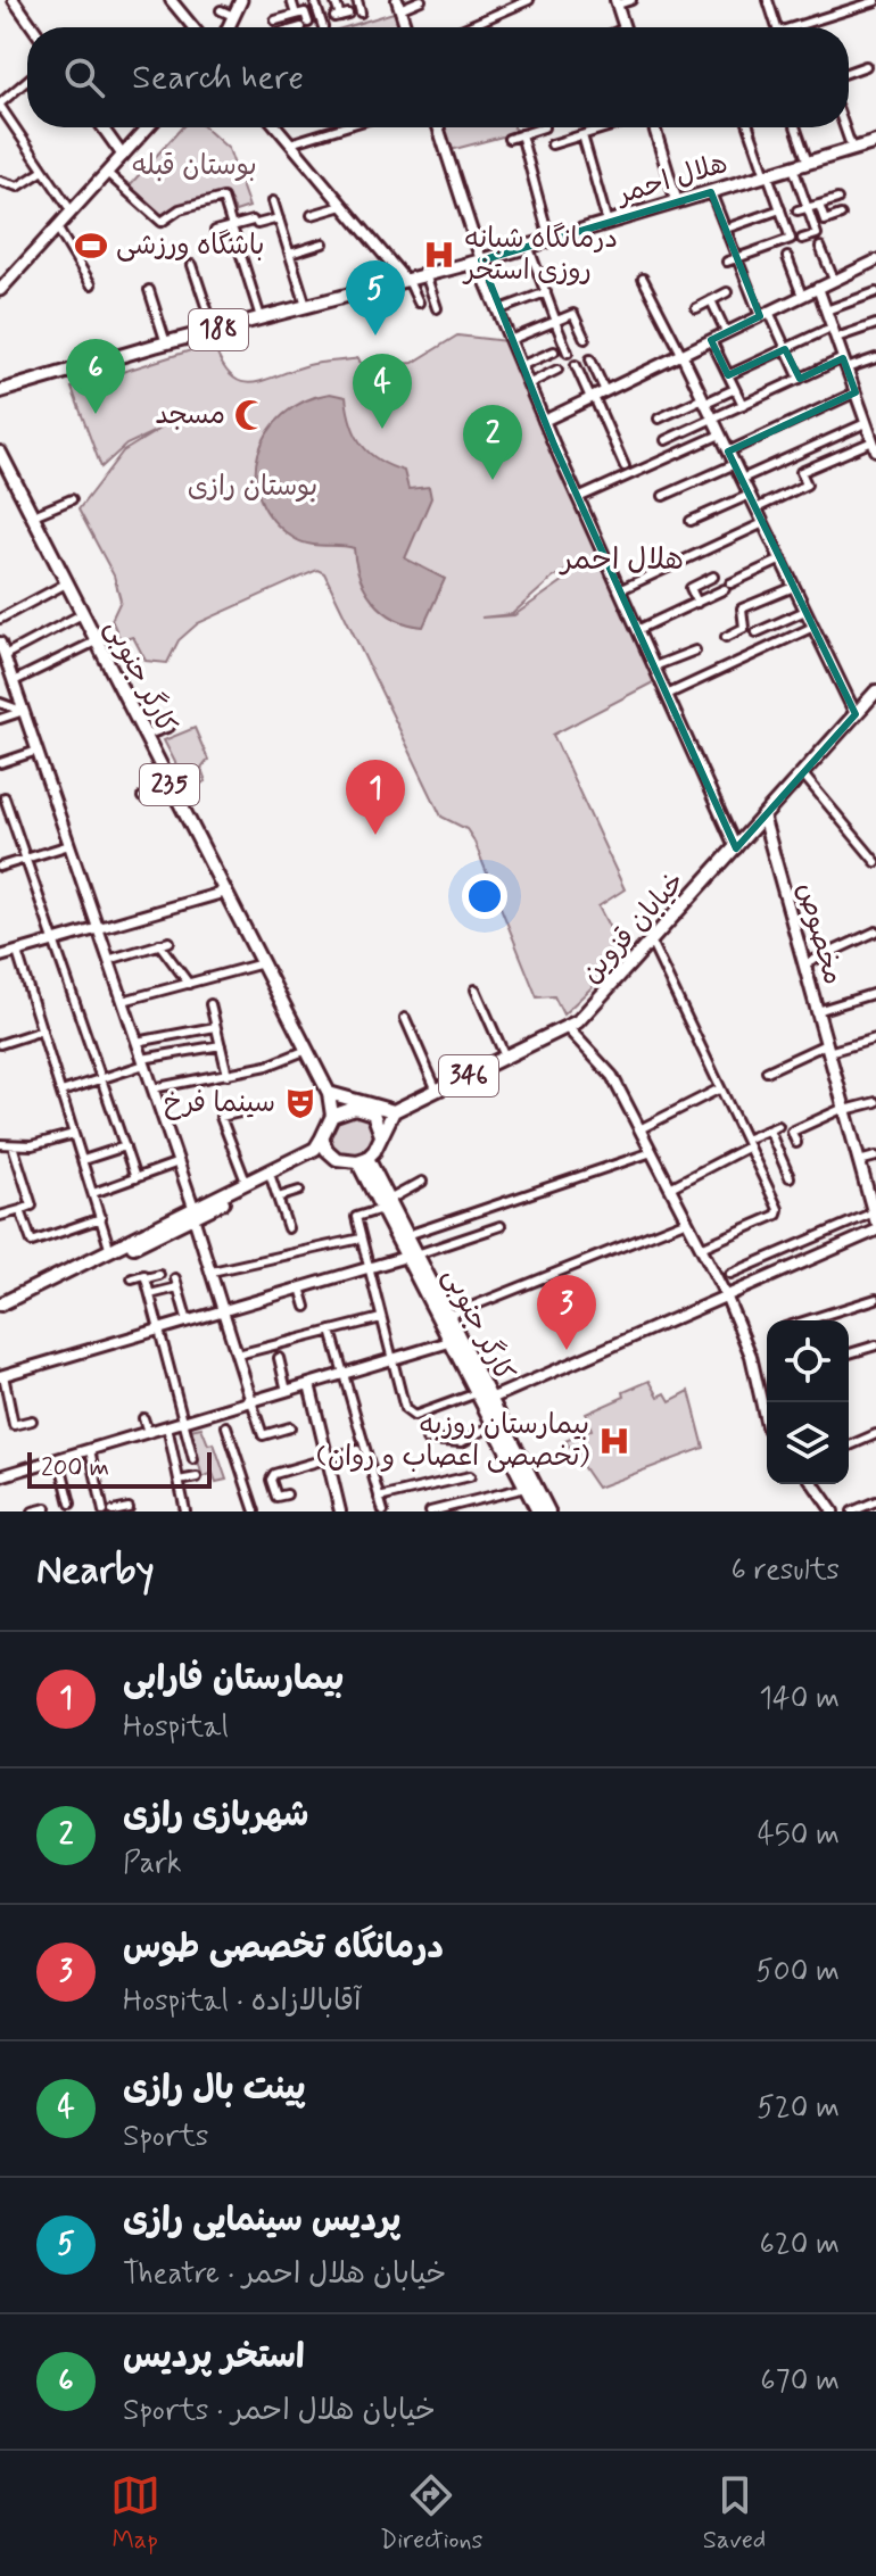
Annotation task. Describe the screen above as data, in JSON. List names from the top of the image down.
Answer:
{
  "streets": {
    "main road": [
      "هلال احمر",
      "188",
      "کارگر جنوبی",
      "235",
      "خیابان قزوین",
      "مخصوص",
      "346"
    ]
  },
  "crossings": [
    ["هلال احمر", "188"],
    ["خیابان قزوین", "مخصوص"]
  ],
  "districts": ["هلال احمر"],
  "parks": ["بوستان قبله", "بوستان رازی"],
  "places": {
    "sports": ["باشگاه ورزشی"],
    "hospital": ["درمانگاه شبانه روزی استخر", "بیمارستان روزبه (تخصصی اعصاب و روان)"],
    "mosque": ["مسجد"],
    "theatre": ["سینما فرخ"]
  },
  "scale_bar": "200 m",
  "page": {
    "search": "Search here",
    "pins": [
      "5",
      "6",
      "4",
      "2",
      "1",
      "3"
    ],
    "scale": "200 m",
    "heading": ["Nearby", "6 results"],
    "list": [
      {
        "mark": "1",
        "name": "بیمارستان فارابی",
        "note": "Hospital",
        "value": "140 m"
      },
      {
        "mark": "2",
        "name": "شهربازی رازی",
        "note": "Park",
        "value": "450 m"
      },
      {
        "mark": "3",
        "name": "درمانگاه تخصصی طوس",
        "note": "Hospital · آقابالازاده",
        "value": "500 m"
      },
      {
        "mark": "4",
        "name": "پینت بال رازی",
        "note": "Sports",
        "value": "520 m"
      },
      {
        "mark": "5",
        "name": "پردیس سینمایی رازی",
        "note": "Theatre · خیابان هلال احمر",
        "value": "620 m"
      },
      {
        "mark": "6",
        "name": "استخر پردیس",
        "note": "Sports · خیابان هلال احمر",
        "value": "670 m"
      }
    ],
    "nav": ["Map", "Directions", "Saved"]
  }
}
